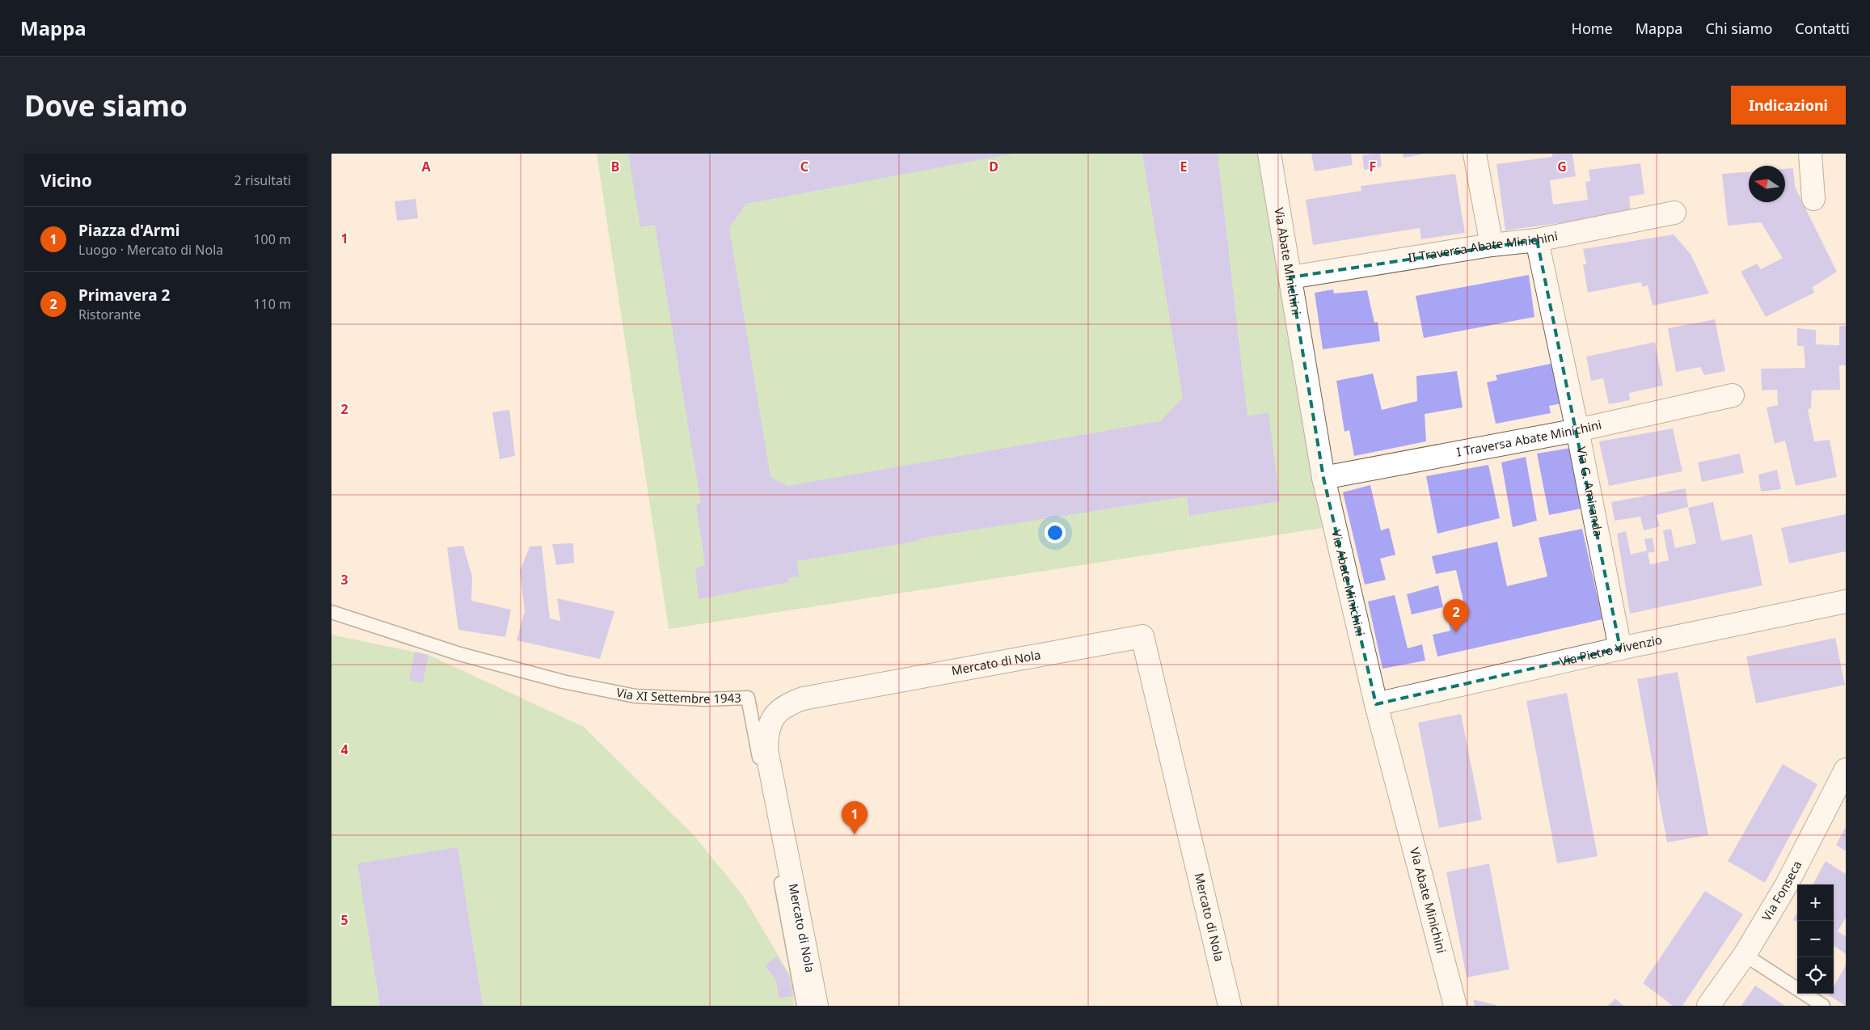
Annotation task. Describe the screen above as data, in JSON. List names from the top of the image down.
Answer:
{
  "streets": {
    "street": [
      "II Traversa Abate Minichini",
      "Via Abate Minichini",
      "I Traversa Abate Minichini",
      "Via G. Amiranda",
      "Via Pietro Vivenzio",
      "Mercato di Nola",
      "Via Fonseca"
    ],
    "lane": ["Via XI Settembre 1943"]
  },
  "crossings": [
    ["II Traversa Abate Minichini", "Via Abate Minichini"],
    ["II Traversa Abate Minichini", "Via G. Amiranda"],
    ["Via Abate Minichini", "I Traversa Abate Minichini"],
    ["Via Abate Minichini", "Via Pietro Vivenzio"],
    ["I Traversa Abate Minichini", "Via G. Amiranda"],
    ["Via G. Amiranda", "Via Pietro Vivenzio"]
  ],
  "north": "left",
  "page": {
    "header": "Mappa",
    "nav": [
      "Home",
      "Mappa",
      "Chi siamo",
      "Contatti"
    ],
    "buttons": "Indicazioni",
    "title": "Dove siamo",
    "heading": ["Vicino", "2 risultati"],
    "list": [
      {
        "mark": "1",
        "name": "Piazza d'Armi",
        "note": "Luogo · Mercato di Nola",
        "value": "100 m"
      },
      {
        "mark": "2",
        "name": "Primavera 2",
        "note": "Ristorante",
        "value": "110 m"
      }
    ],
    "pins": ["2", "1"],
    "map_buttons": ["+", "−"]
  },
  "grid": {
    "columns": [
      "A",
      "B",
      "C",
      "D",
      "E",
      "F",
      "G"
    ],
    "rows": [
      "1",
      "2",
      "3",
      "4",
      "5"
    ]
  }
}
